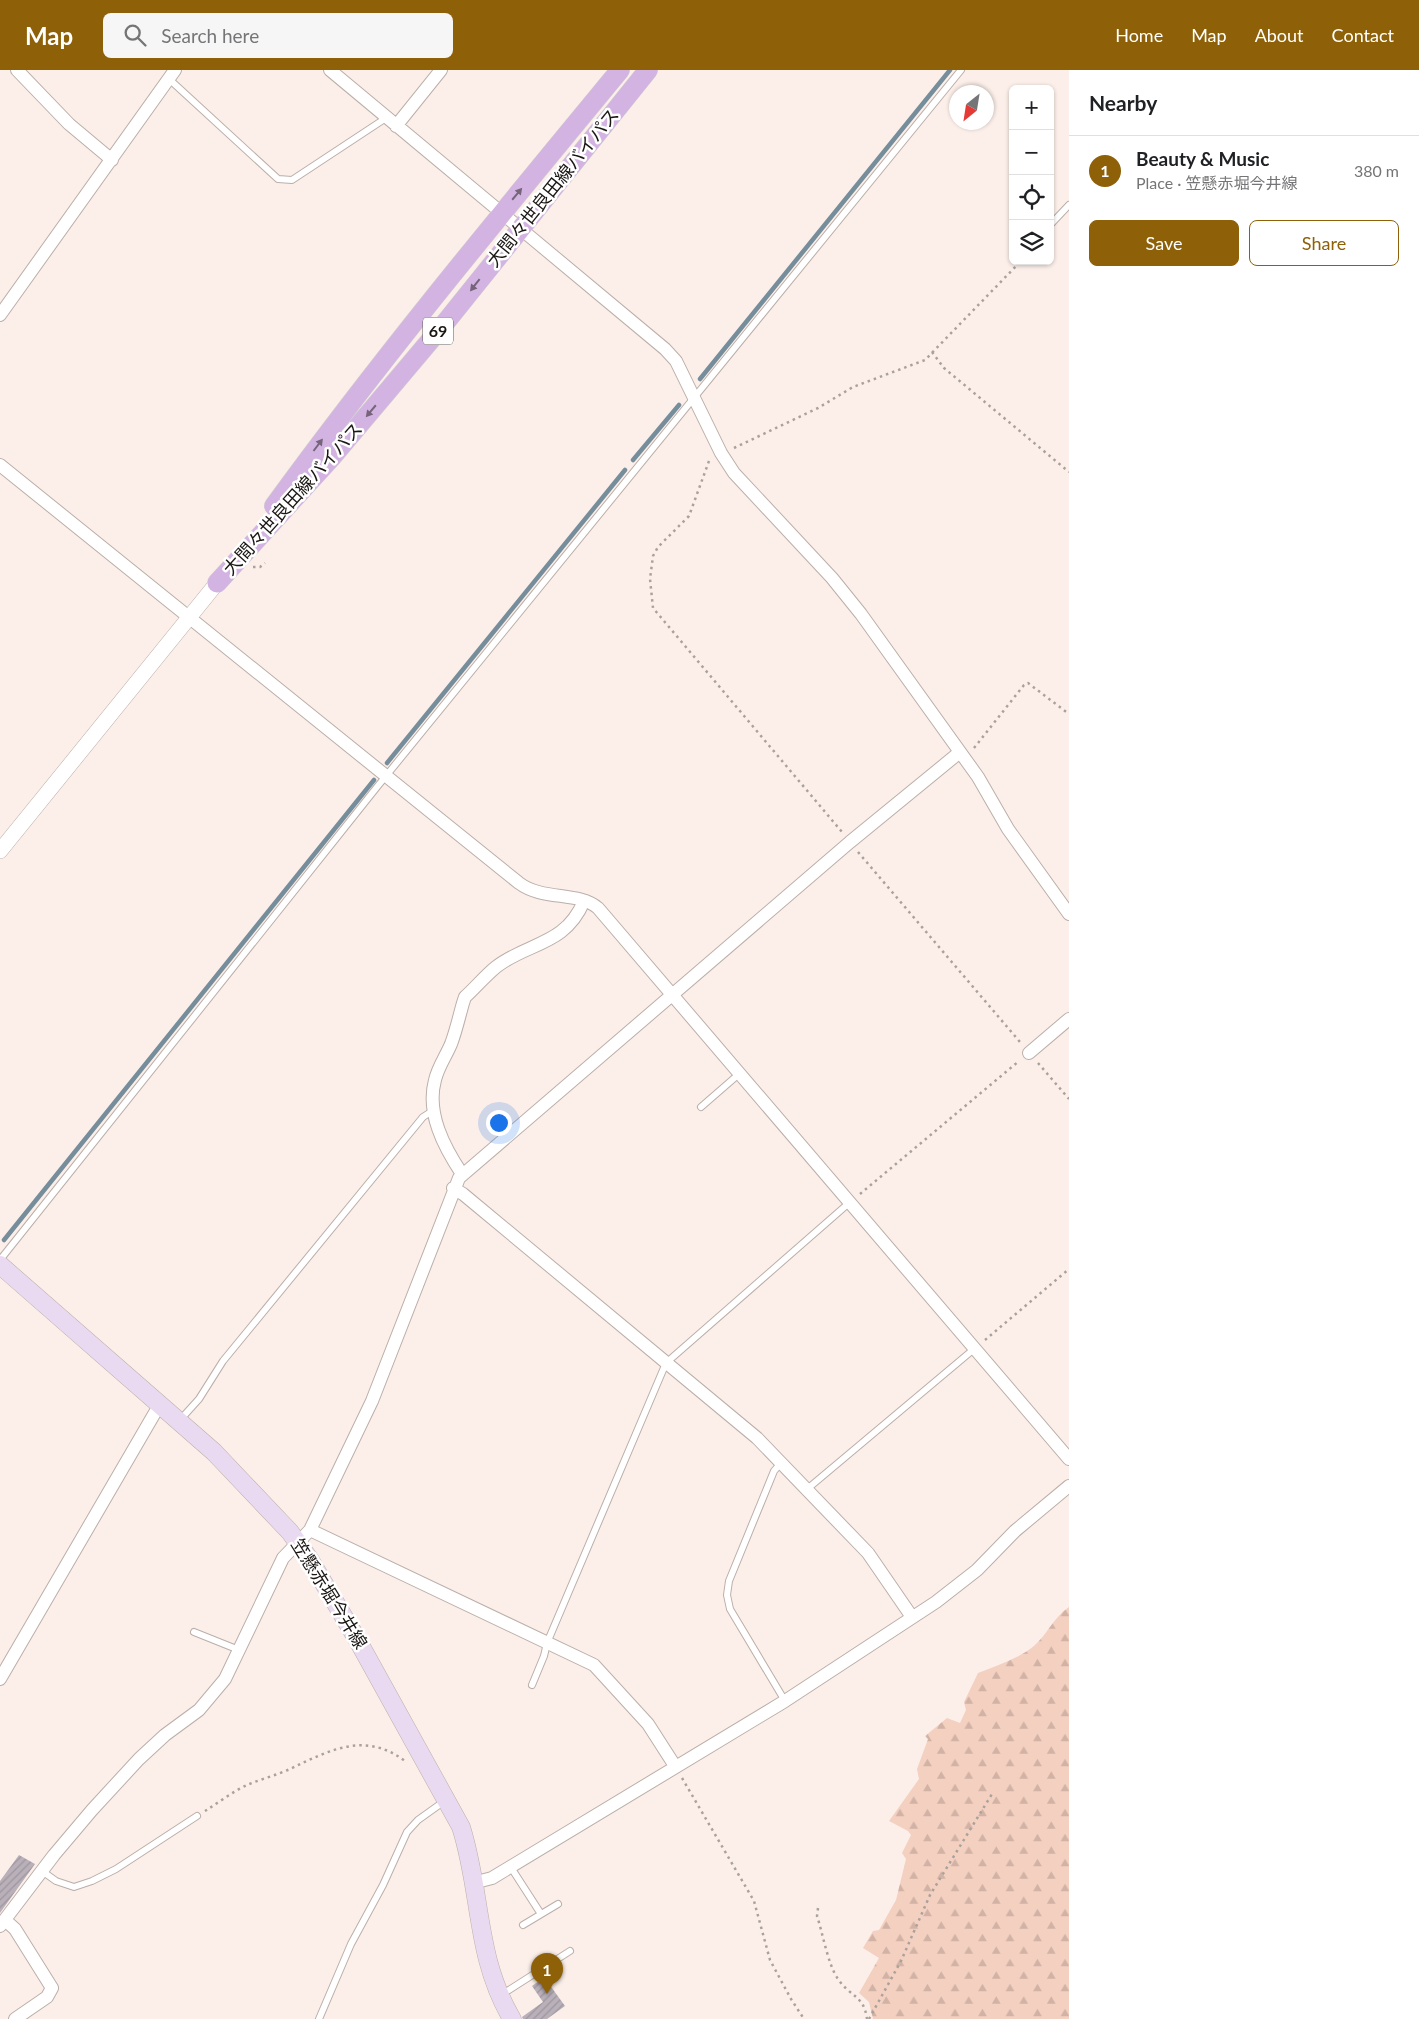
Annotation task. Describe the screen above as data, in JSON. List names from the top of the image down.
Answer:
{
  "streets": {
    "main road": ["大間々世良田線バイパス", "69", "笠懸赤堀今井線"]
  },
  "north": "bottom left",
  "page": {
    "header": "Map",
    "search": "Search here",
    "nav": [
      "Home",
      "Map",
      "About",
      "Contact"
    ],
    "heading": "Nearby",
    "map_buttons": ["+", "−"],
    "list": [
      {
        "mark": "1",
        "name": "Beauty & Music",
        "note": "Place · 笠懸赤堀今井線",
        "value": "380 m"
      }
    ],
    "buttons": ["Save", "Share"],
    "pins": "1"
  }
}
